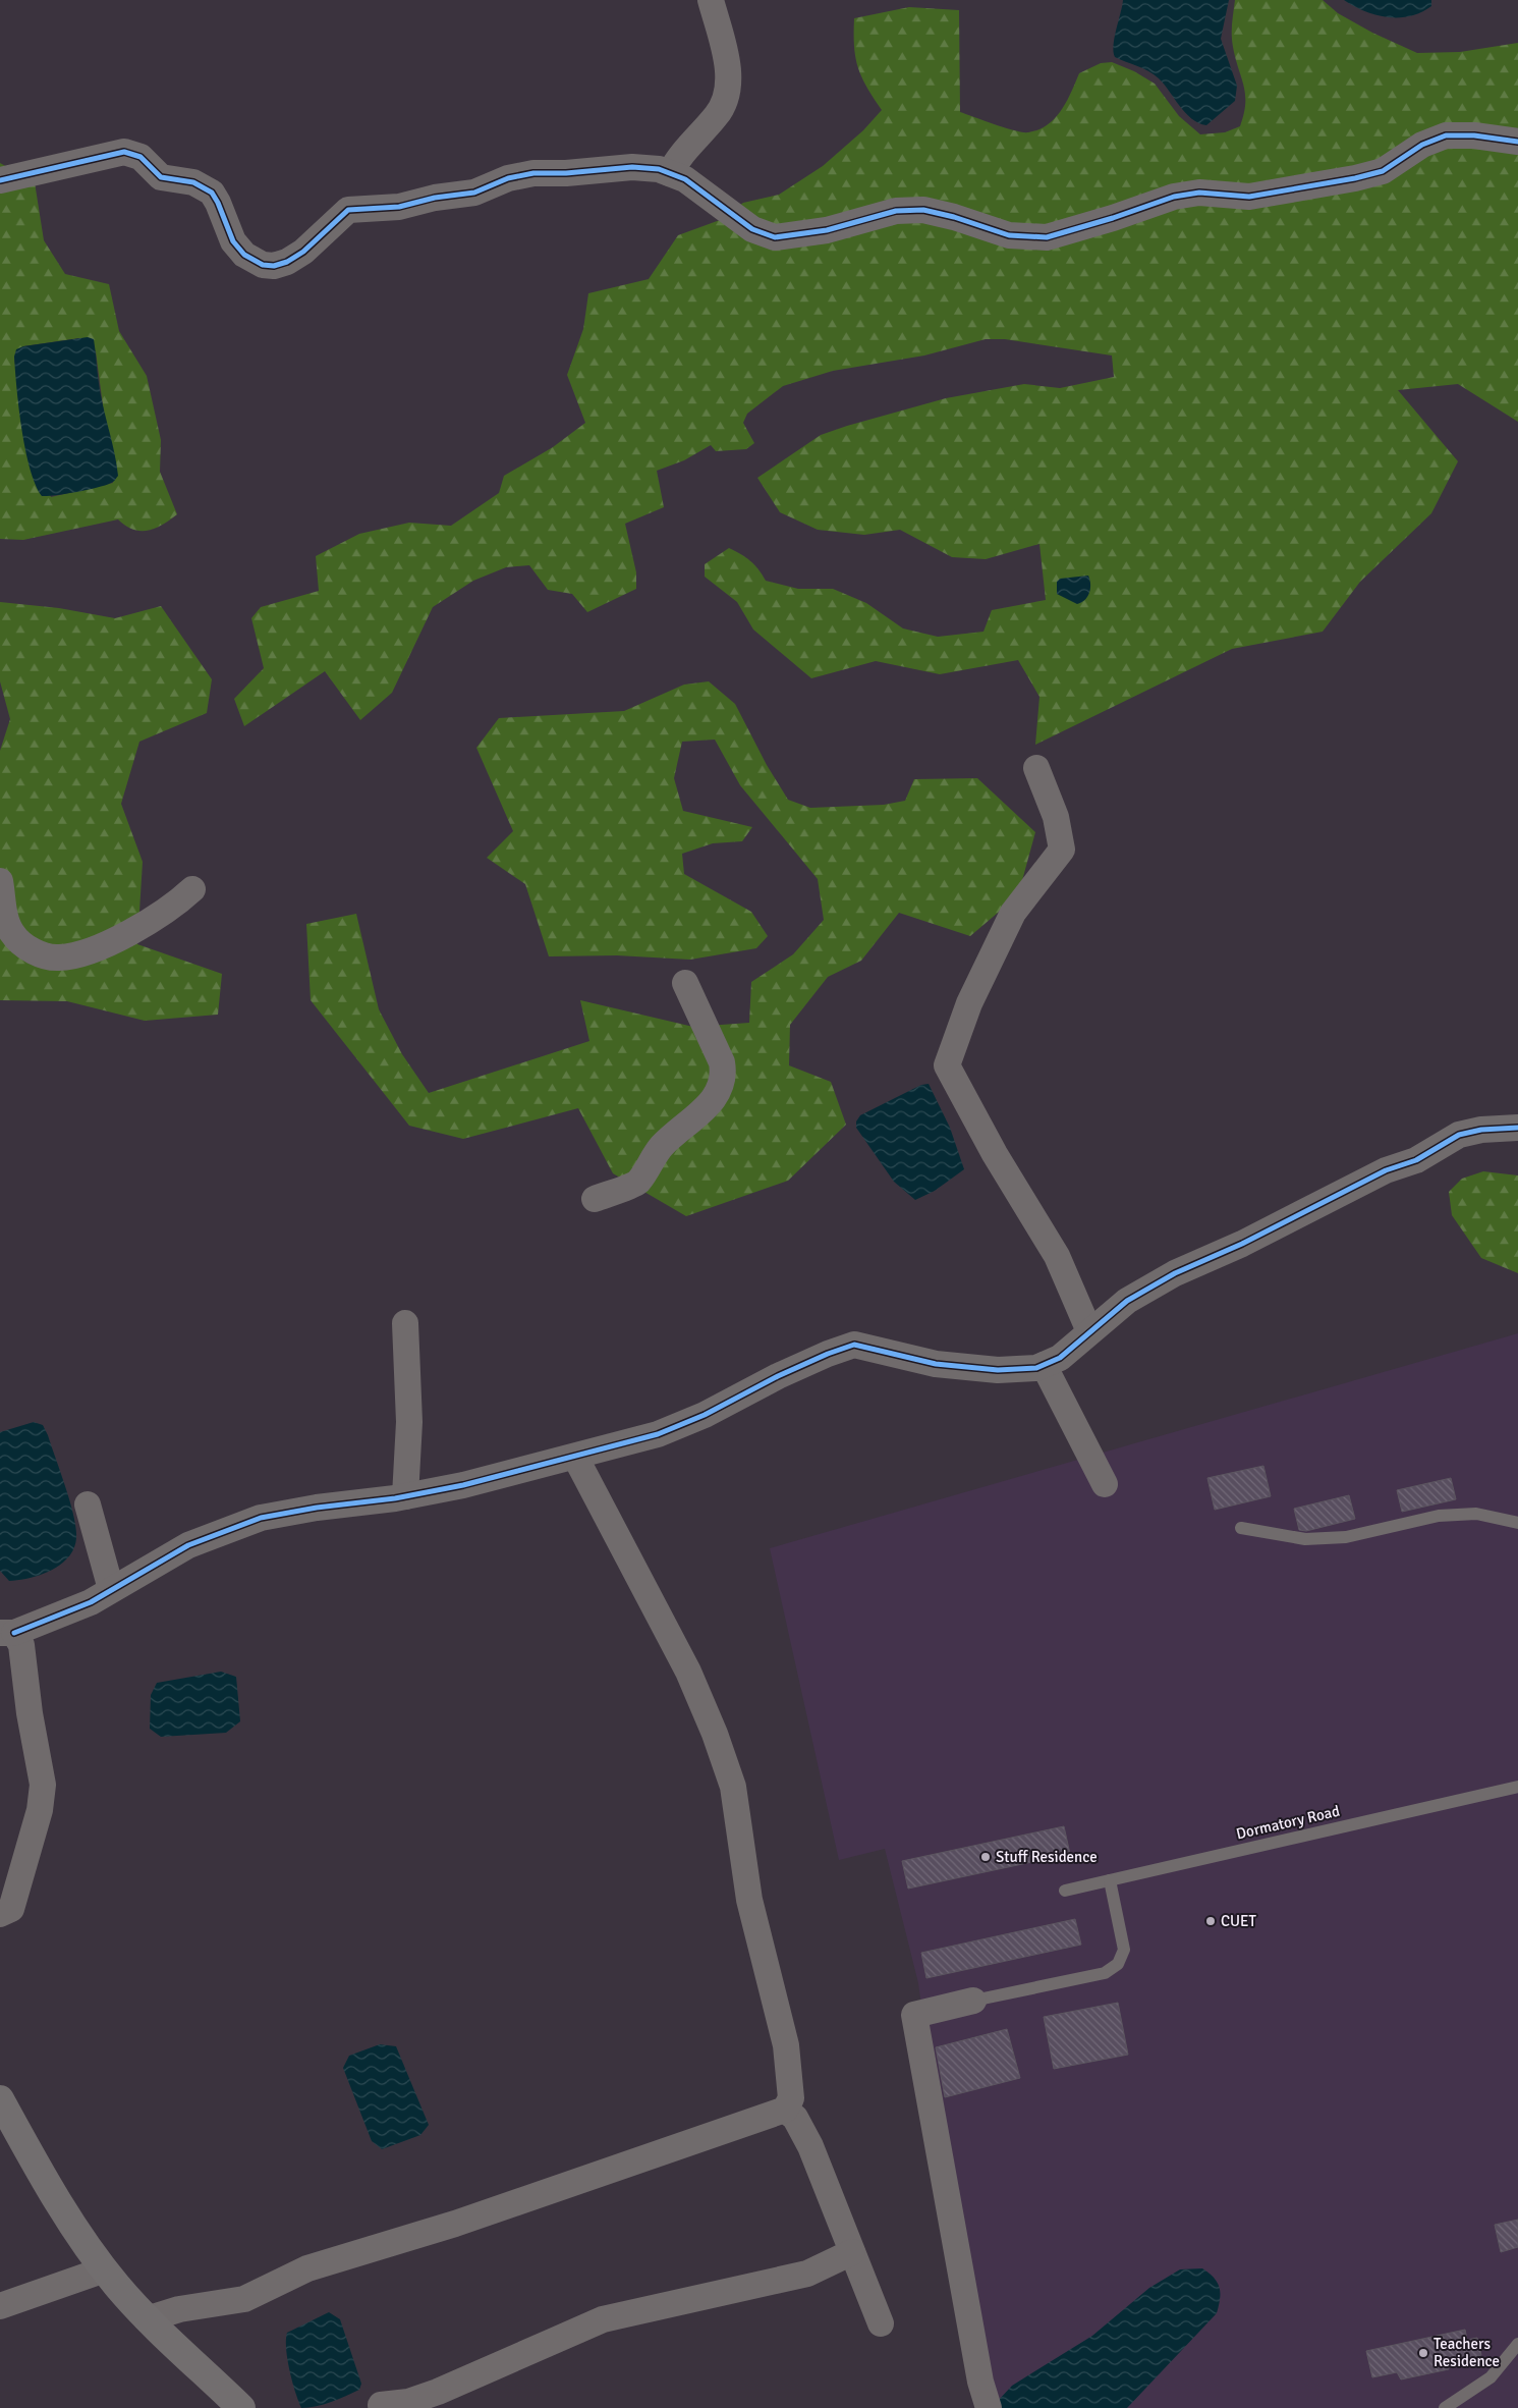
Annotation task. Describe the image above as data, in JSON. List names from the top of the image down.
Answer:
{
  "streets": {
    "lane": ["Dormatory Road"]
  },
  "places": ["Stuff Residence", "CUET", "Teachers Residence"]
}
